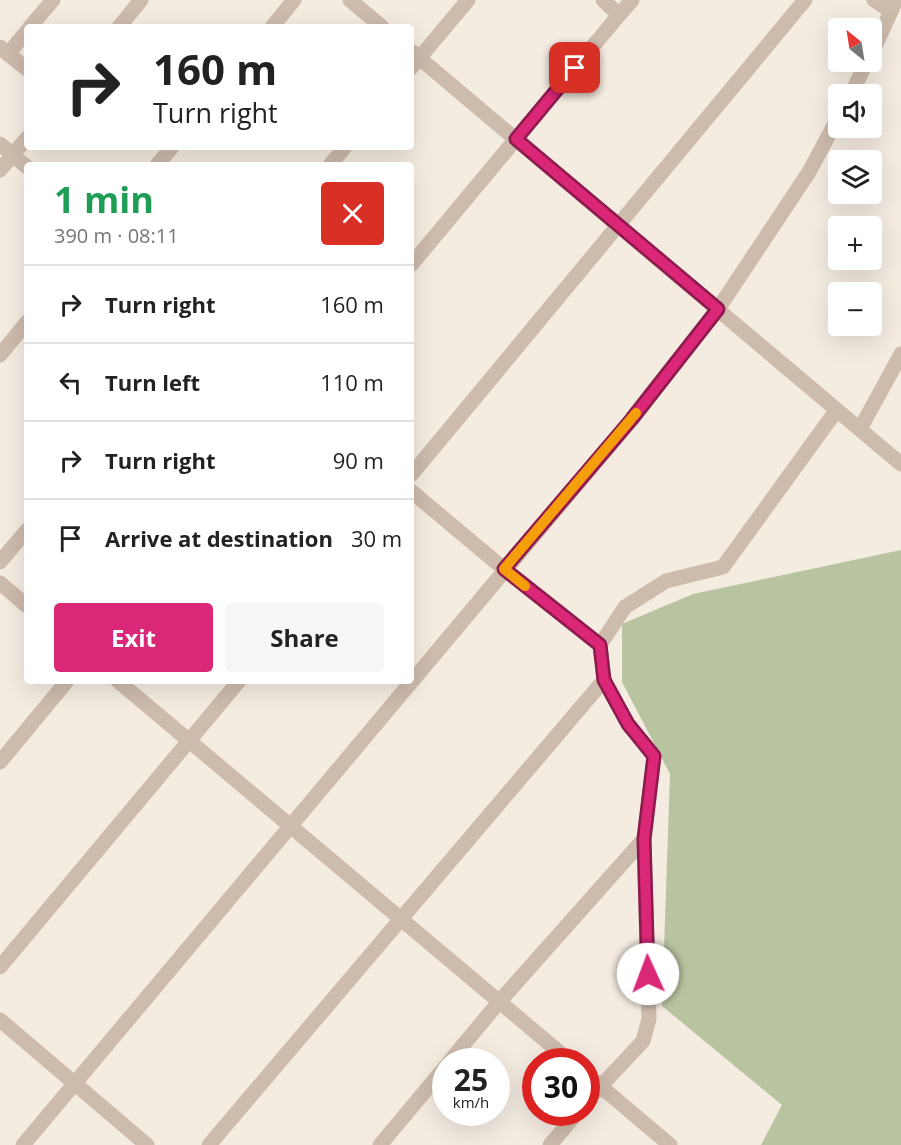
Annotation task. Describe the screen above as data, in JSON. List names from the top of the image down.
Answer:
{
  "north": "top left",
  "page": {
    "map_buttons": ["+", "−"],
    "turn": ["160 m", "Turn right"],
    "heading": ["1 min", "390 m · 08:11"],
    "list": [
      {
        "name": "Turn right",
        "value": "160 m"
      },
      {
        "name": "Turn left",
        "value": "110 m"
      },
      {
        "name": "Turn right",
        "value": "90 m"
      },
      {
        "name": "Arrive at destination",
        "value": "30 m"
      }
    ],
    "buttons": ["Exit", "Share"],
    "speed": "25 km/h",
    "limit": "30"
  }
}
